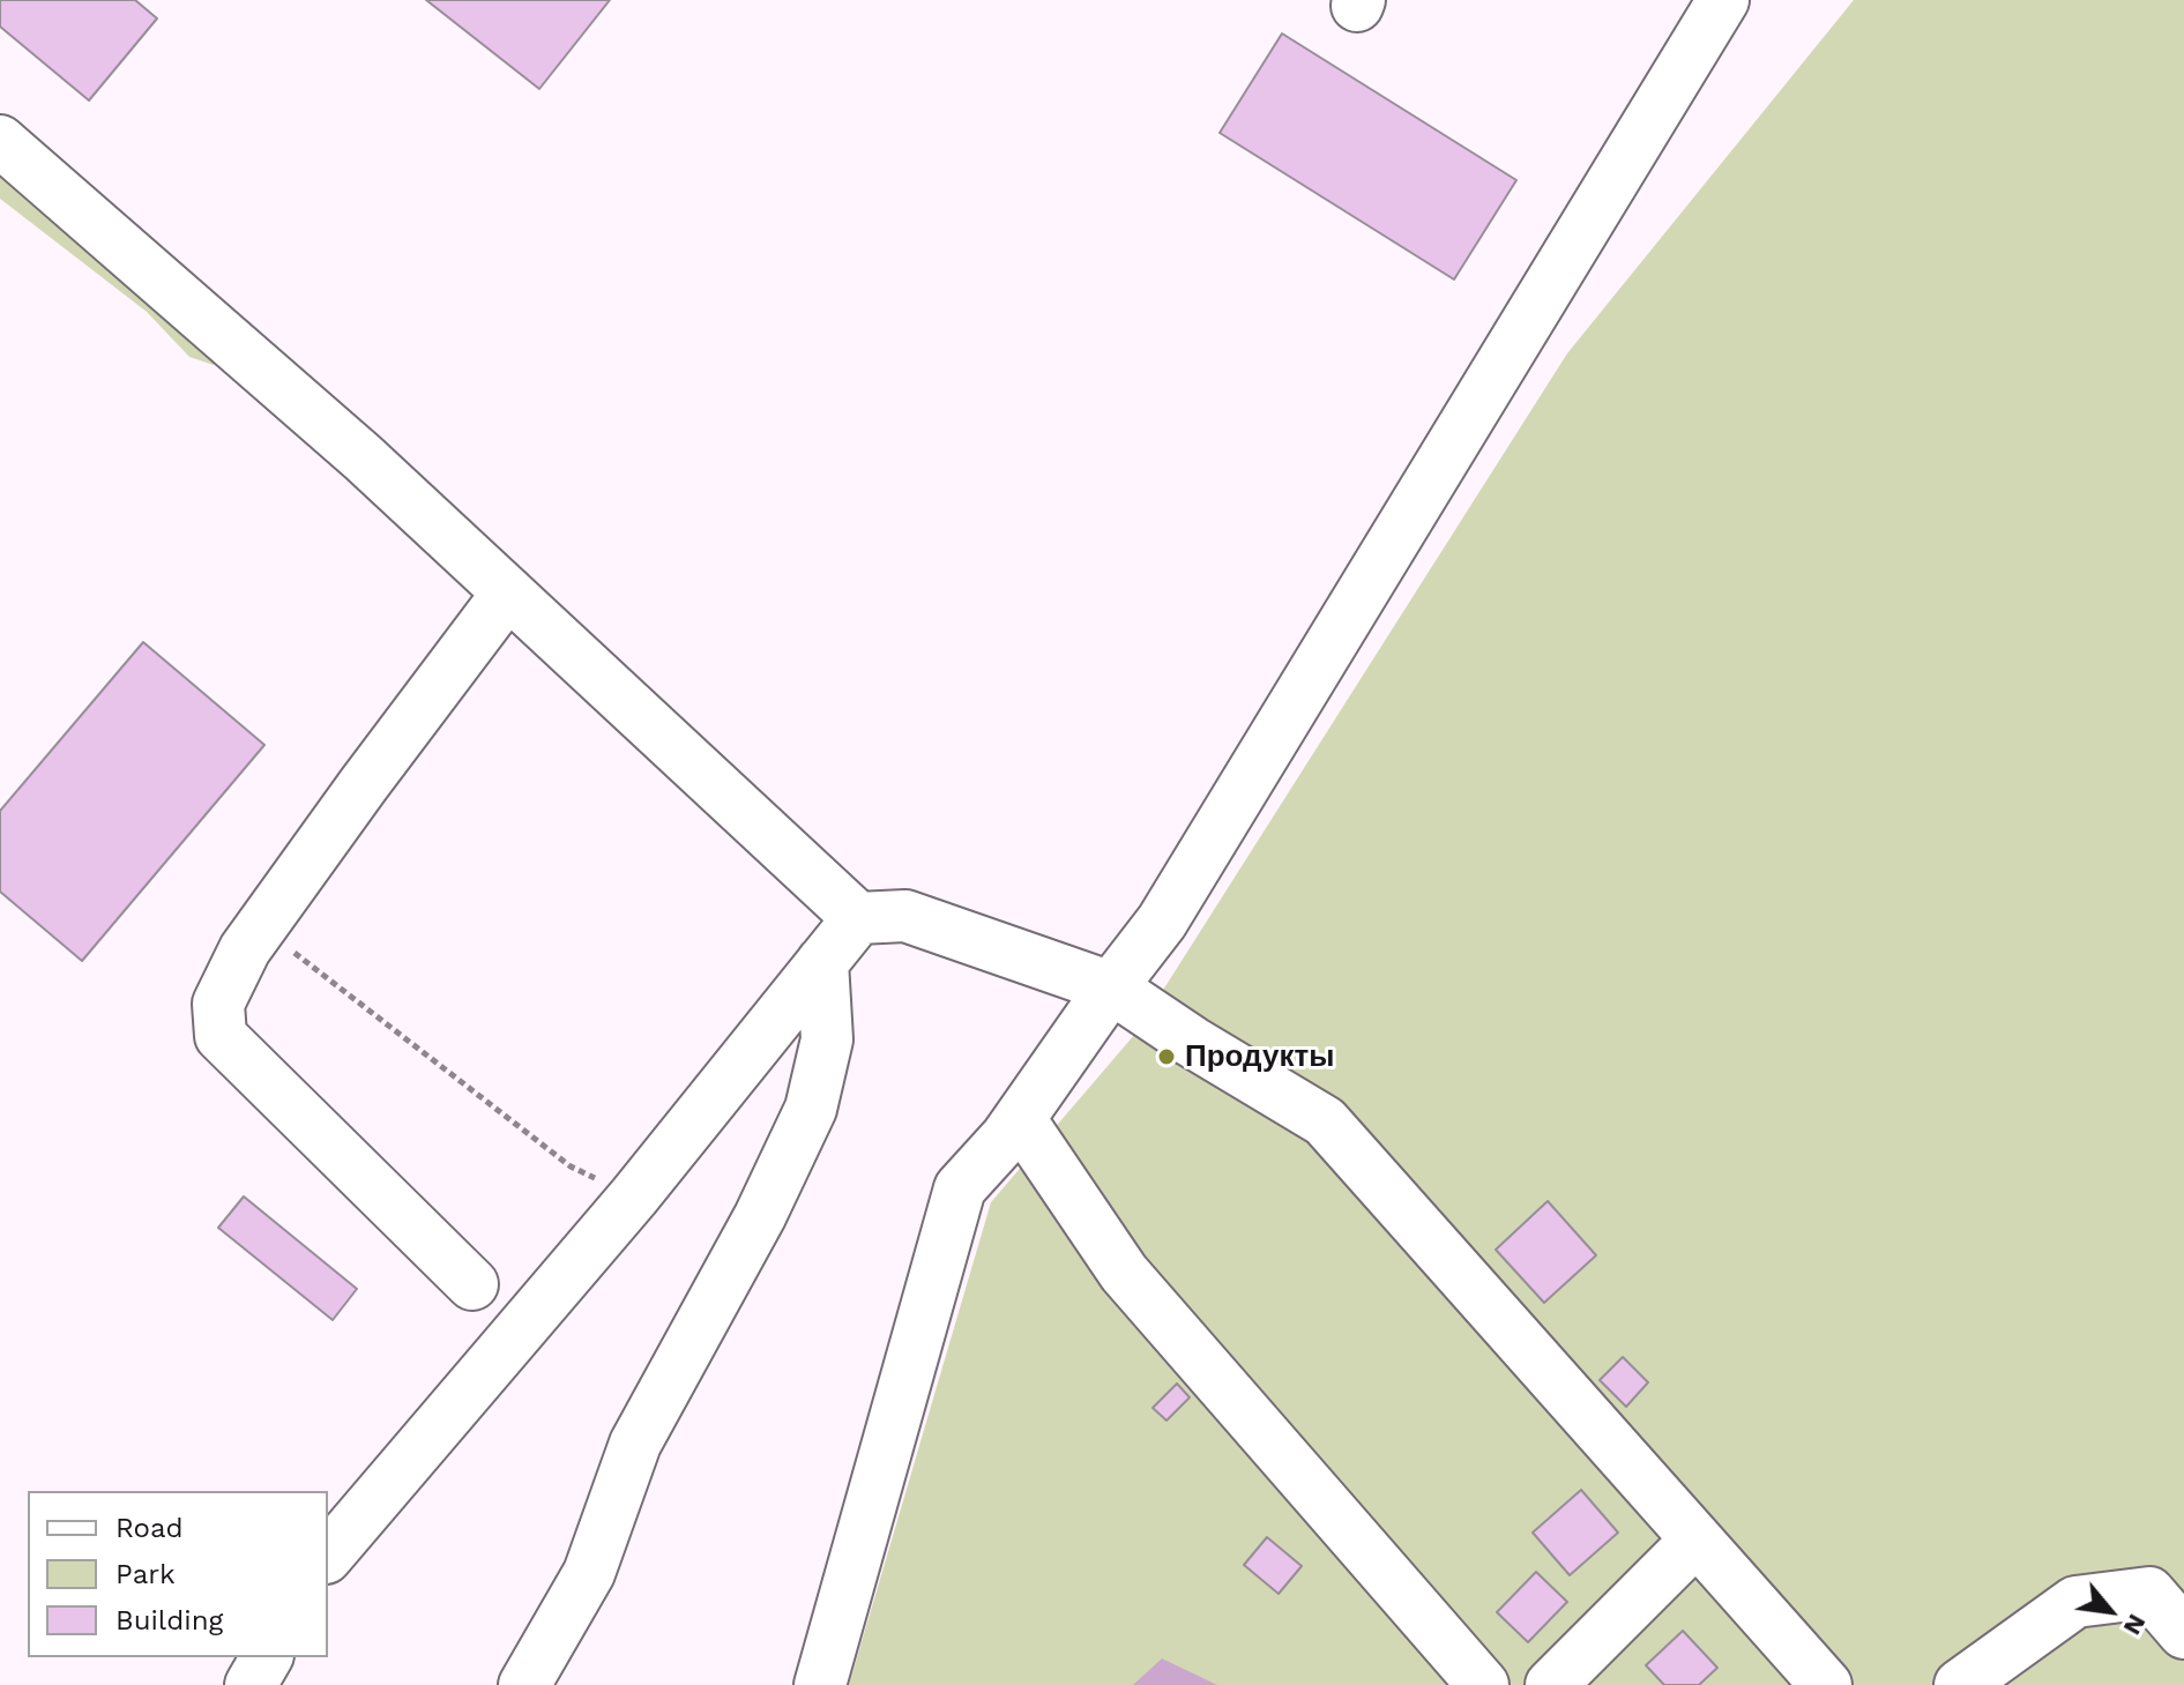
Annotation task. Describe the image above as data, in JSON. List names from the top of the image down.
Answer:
{
  "places": ["Продукты"],
  "legend": ["Road", "Park", "Building"],
  "north": "bottom right"
}
